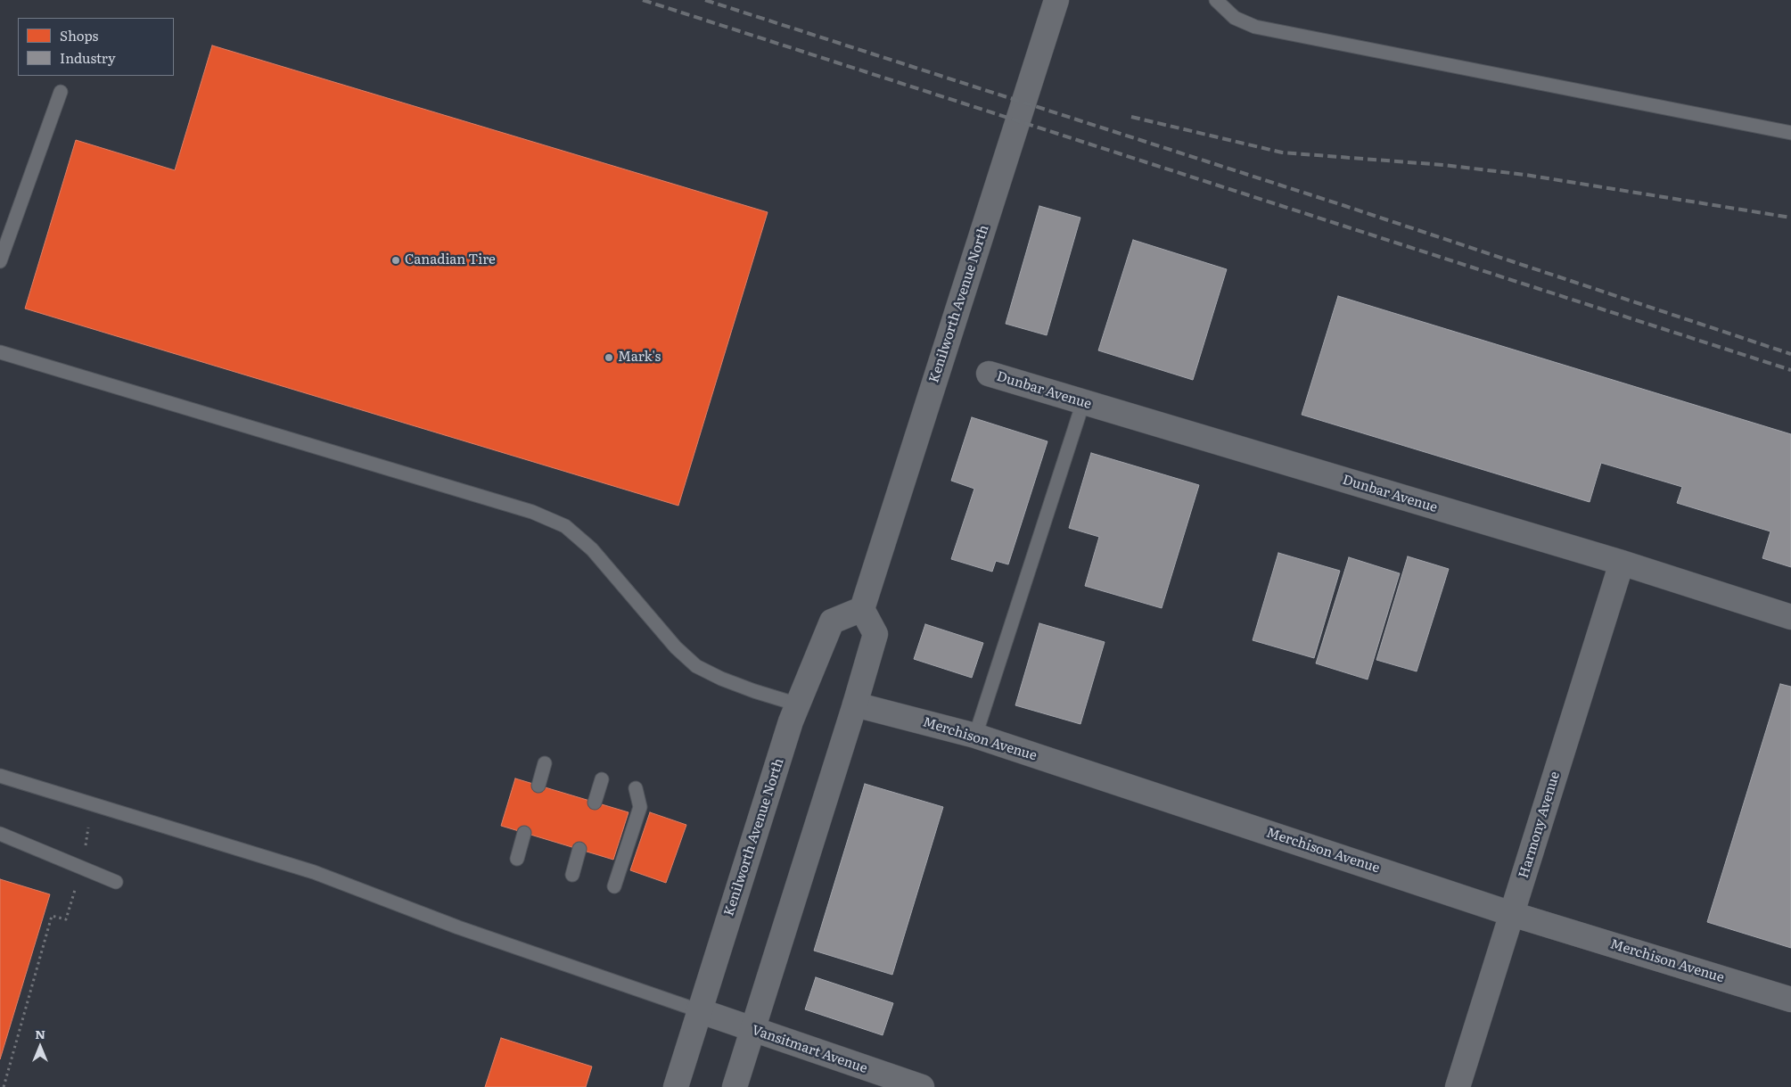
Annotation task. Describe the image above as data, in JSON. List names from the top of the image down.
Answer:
{
  "streets": {
    "street": [
      "Kenilworth Avenue North",
      "Dunbar Avenue",
      "Merchison Avenue",
      "Harmony Avenue",
      "Vansitmart Avenue"
    ]
  },
  "crossings": [
    ["Kenilworth Avenue North", "Vansitmart Avenue"],
    ["Dunbar Avenue", "Harmony Avenue"],
    ["Merchison Avenue", "Harmony Avenue"]
  ],
  "places": ["Canadian Tire", "Mark's"],
  "legend": ["Shops", "Industry"],
  "north": "top"
}
